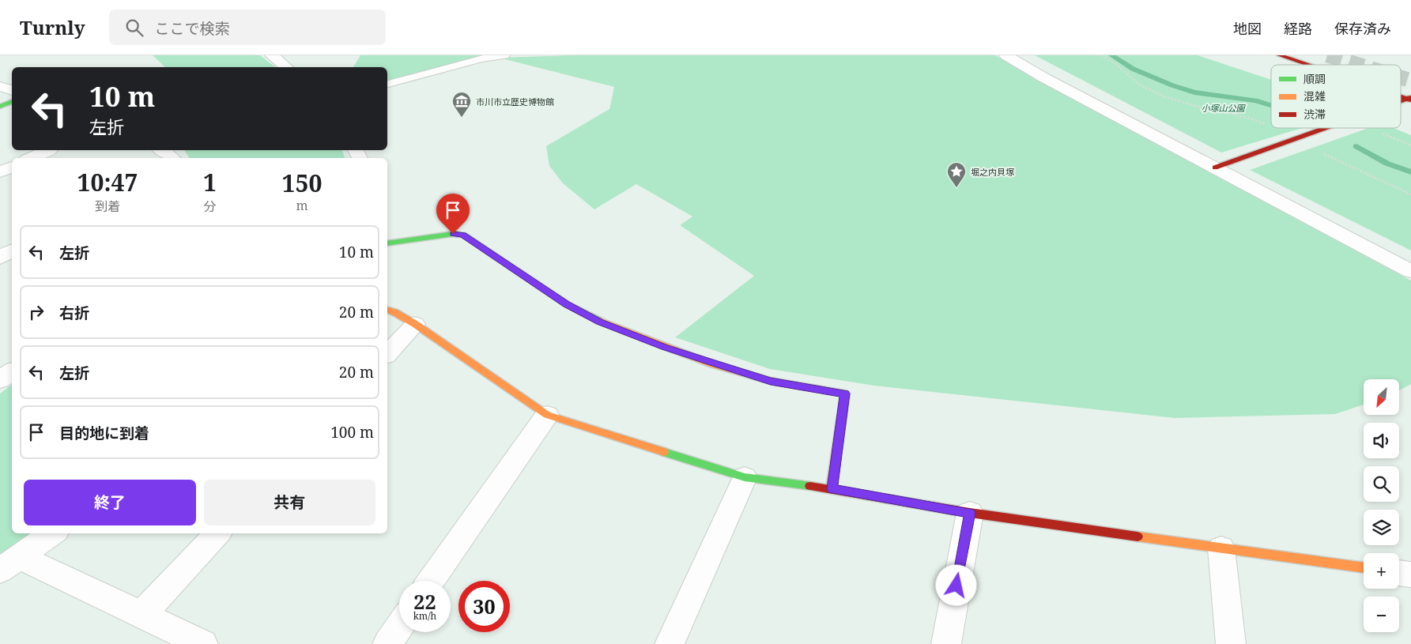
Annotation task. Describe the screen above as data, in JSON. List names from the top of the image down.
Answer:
{
  "parks": ["小塚山公園"],
  "places": {
    "museum": ["市川市立歴史博物館"],
    "place": ["堀之内貝塚"]
  },
  "legend": ["順調", "混雑", "渋滞"],
  "north": "bottom left",
  "page": {
    "header": "Turnly",
    "search": "ここで検索",
    "nav": ["地図", "経路", "保存済み"],
    "turn": ["10 m", "左折"],
    "eta": [
      "10:47",
      "到着",
      "1",
      "分",
      "150",
      "m"
    ],
    "list": [
      {
        "name": "左折",
        "value": "10 m"
      },
      {
        "name": "右折",
        "value": "20 m"
      },
      {
        "name": "左折",
        "value": "20 m"
      },
      {
        "name": "目的地に到着",
        "value": "100 m"
      }
    ],
    "map_buttons": ["+", "−"],
    "buttons": ["終了", "共有"],
    "speed": "22 km/h",
    "limit": "30"
  }
}
